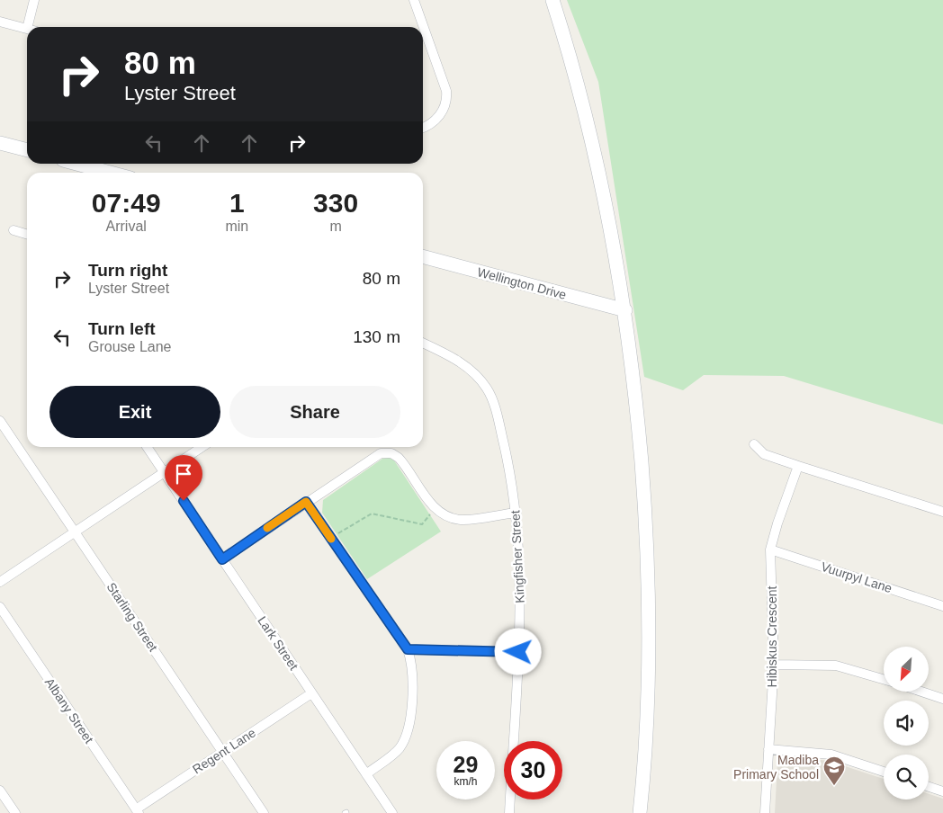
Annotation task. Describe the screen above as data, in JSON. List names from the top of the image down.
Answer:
{
  "streets": {
    "main road": ["Wellington Drive"],
    "street": [
      "Kingfisher Street",
      "Vuurpyl Lane",
      "Starling Street",
      "Hibiskus Crescent",
      "Lark Street",
      "Albany Street",
      "Regent Lane"
    ]
  },
  "crossings": [
    ["Vuurpyl Lane", "Hibiskus Crescent"],
    ["Starling Street", "Regent Lane"],
    ["Lark Street", "Regent Lane"],
    ["Albany Street", "Regent Lane"]
  ],
  "places": {
    "school or university": ["Madiba Primary School"]
  },
  "north": "bottom left",
  "page": {
    "turn": ["80 m", "Lyster Street"],
    "eta": [
      "07:49",
      "Arrival",
      "1",
      "min",
      "330",
      "m"
    ],
    "list": [
      {
        "name": "Turn right",
        "note": "Lyster Street",
        "value": "80 m"
      },
      {
        "name": "Turn left",
        "note": "Grouse Lane",
        "value": "130 m"
      }
    ],
    "buttons": ["Exit", "Share"],
    "speed": "29 km/h",
    "limit": "30"
  }
}
